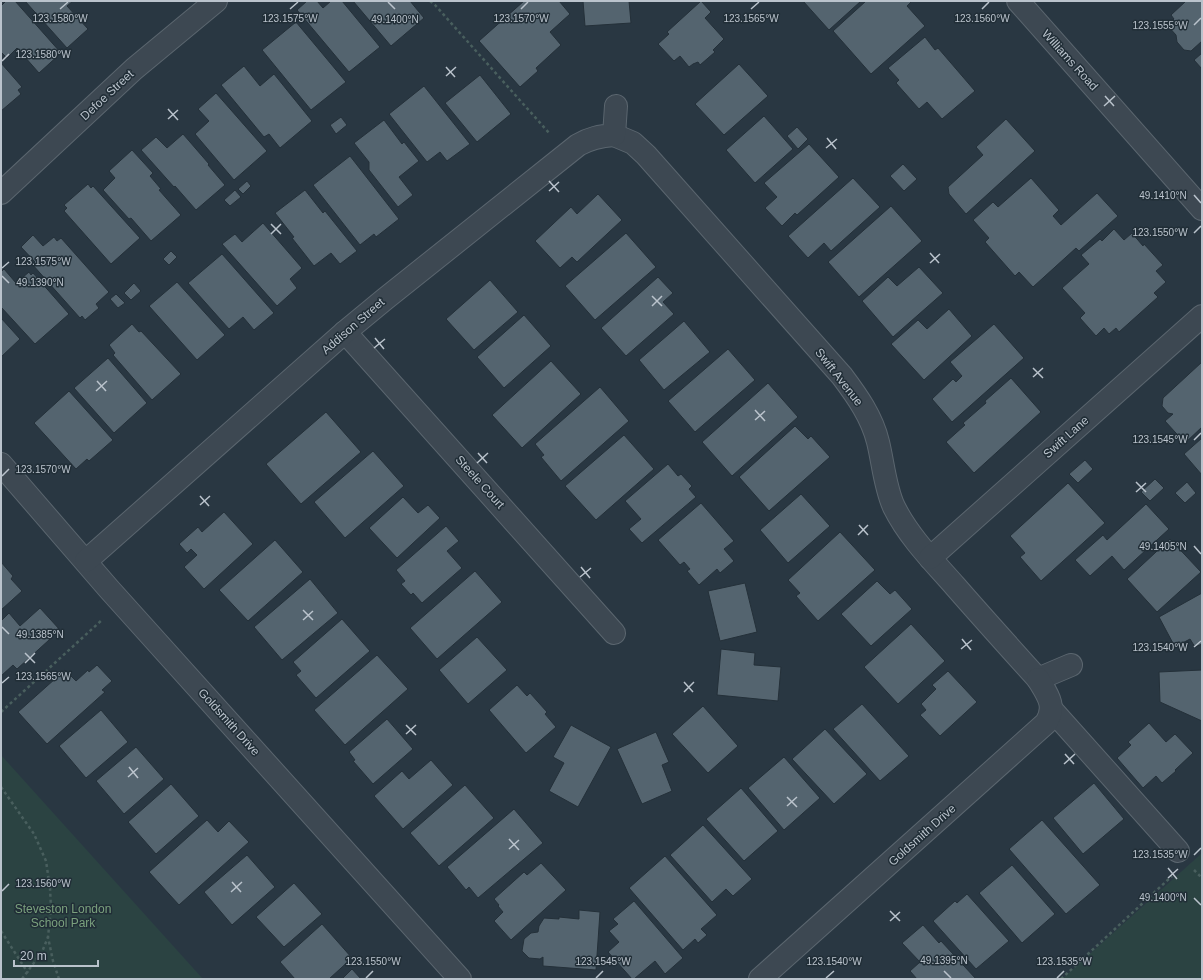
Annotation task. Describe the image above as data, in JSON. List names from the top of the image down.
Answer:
{
  "streets": {
    "street": [
      "Williams Road",
      "Defoe Street",
      "Addison Street",
      "Swift Avenue",
      "Swift Lane",
      "Steele Court",
      "Goldsmith Drive"
    ]
  },
  "crossings": [
    ["Addison Street", "Swift Avenue"],
    ["Addison Street", "Steele Court"],
    ["Addison Street", "Goldsmith Drive"],
    ["Swift Avenue", "Swift Lane"]
  ],
  "parks": ["Steveston London School Park"],
  "scale_bar": "20 m",
  "coordinates": [
    "123.1570°W",
    "123.1580°W",
    "123.1575°W",
    "123.1565°W",
    "123.1560°W",
    "49.1400°N",
    "123.1555°W",
    "49.1410°N",
    "123.1550°W",
    "49.1390°N",
    "123.1545°W",
    "49.1405°N",
    "49.1385°N",
    "123.1540°W",
    "123.1535°W",
    "49.1395°N"
  ]
}
